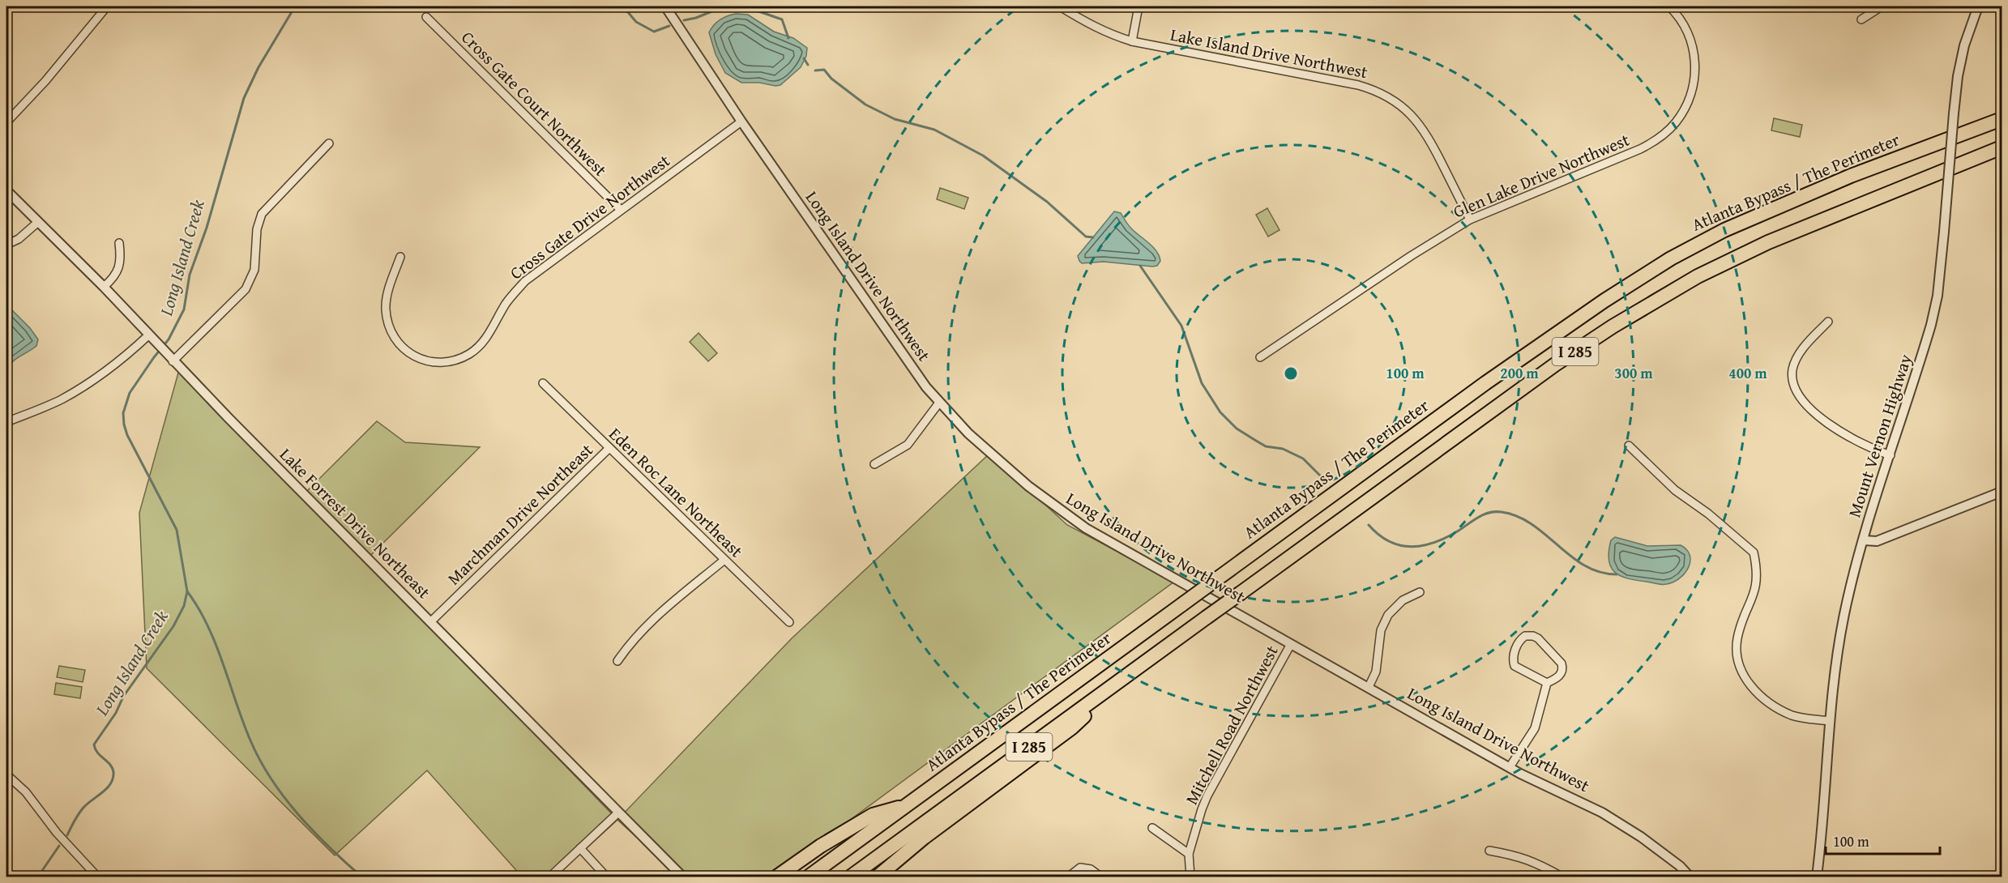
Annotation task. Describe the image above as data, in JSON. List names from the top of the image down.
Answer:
{
  "streets": {
    "highway": ["Atlanta Bypass / The Perimeter", "I 285"],
    "street": [
      "Lake Island Drive Northwest",
      "Cross Gate Court Northwest",
      "Glen Lake Drive Northwest",
      "Cross Gate Drive Northwest",
      "Long Island Drive Northwest",
      "Mount Vernon Highway",
      "Eden Roc Lane Northeast",
      "Marchman Drive Northeast",
      "Lake Forrest Drive Northeast",
      "Mitchell Road Northwest"
    ]
  },
  "crossings": [
    ["Lake Island Drive Northwest", "Glen Lake Drive Northwest"],
    ["Cross Gate Court Northwest", "Cross Gate Drive Northwest"],
    ["Cross Gate Drive Northwest", "Long Island Drive Northwest"],
    ["Long Island Drive Northwest", "Mitchell Road Northwest"],
    ["Eden Roc Lane Northeast", "Marchman Drive Northeast"],
    ["Marchman Drive Northeast", "Lake Forrest Drive Northeast"]
  ],
  "water": ["Long Island Creek"],
  "scale_bar": "100 m",
  "rings": [
    "100 m",
    "200 m",
    "300 m",
    "400 m"
  ]
}
